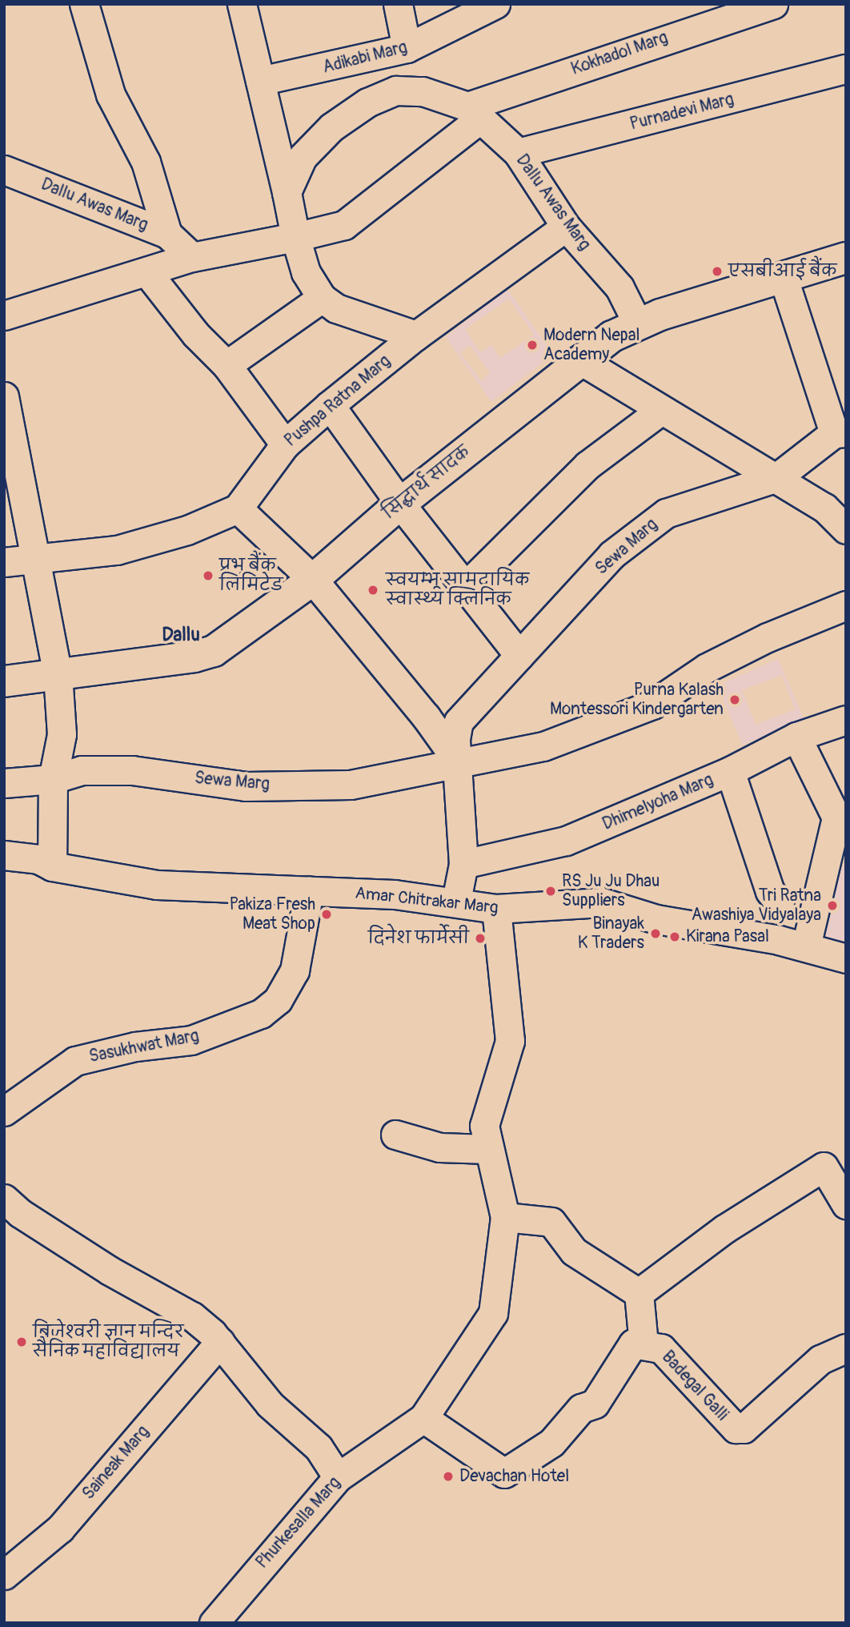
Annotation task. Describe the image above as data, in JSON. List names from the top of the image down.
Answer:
{
  "streets": {
    "street": [
      "Kokhadol Marg",
      "Adikabi Marg",
      "Purnadevi Marg",
      "Dallu Awas Marg",
      "Pushpa Ratna Marg",
      "सिद्धार्थ सादक",
      "Sewa Marg",
      "Dhimelyoha Marg",
      "Amar Chitrakar Marg",
      "Sasukhwat Marg",
      "Badegal Galli",
      "Saineak Marg",
      "Phurkesalla Marg"
    ]
  },
  "crossings": [
    ["Kokhadol Marg", "Dallu Awas Marg"],
    ["Purnadevi Marg", "Dallu Awas Marg"],
    ["Dallu Awas Marg", "Pushpa Ratna Marg"],
    ["Dallu Awas Marg", "सिद्धार्थ सादक"],
    ["Sewa Marg", "Dhimelyoha Marg"],
    ["Sewa Marg", "Amar Chitrakar Marg"],
    ["Amar Chitrakar Marg", "Sasukhwat Marg"],
    ["Amar Chitrakar Marg", "Phurkesalla Marg"],
    ["Badegal Galli", "Phurkesalla Marg"]
  ],
  "districts": ["Dallu"],
  "places": [
    "एसबीआई बैंक",
    "Modern Nepal Academy",
    "प्रभु बैंक लिमिटेड",
    "स्वयम्भू सामुदायिक स्वास्थ्य क्लिनिक",
    "Purna Kalash Montessori Kindergarten",
    "RS Ju Ju Dhau Suppliers",
    "Tri Ratna Awashiya Vidyalaya",
    "Pakiza Fresh Meat Shop",
    "Binayak K Traders",
    "Kirana Pasal",
    "दिनेश फार्मेसी",
    "बिजेश्वरी ज्ञान मन्दिर सैनिक महाविद्यालय",
    "Devachan Hotel"
  ]
}
